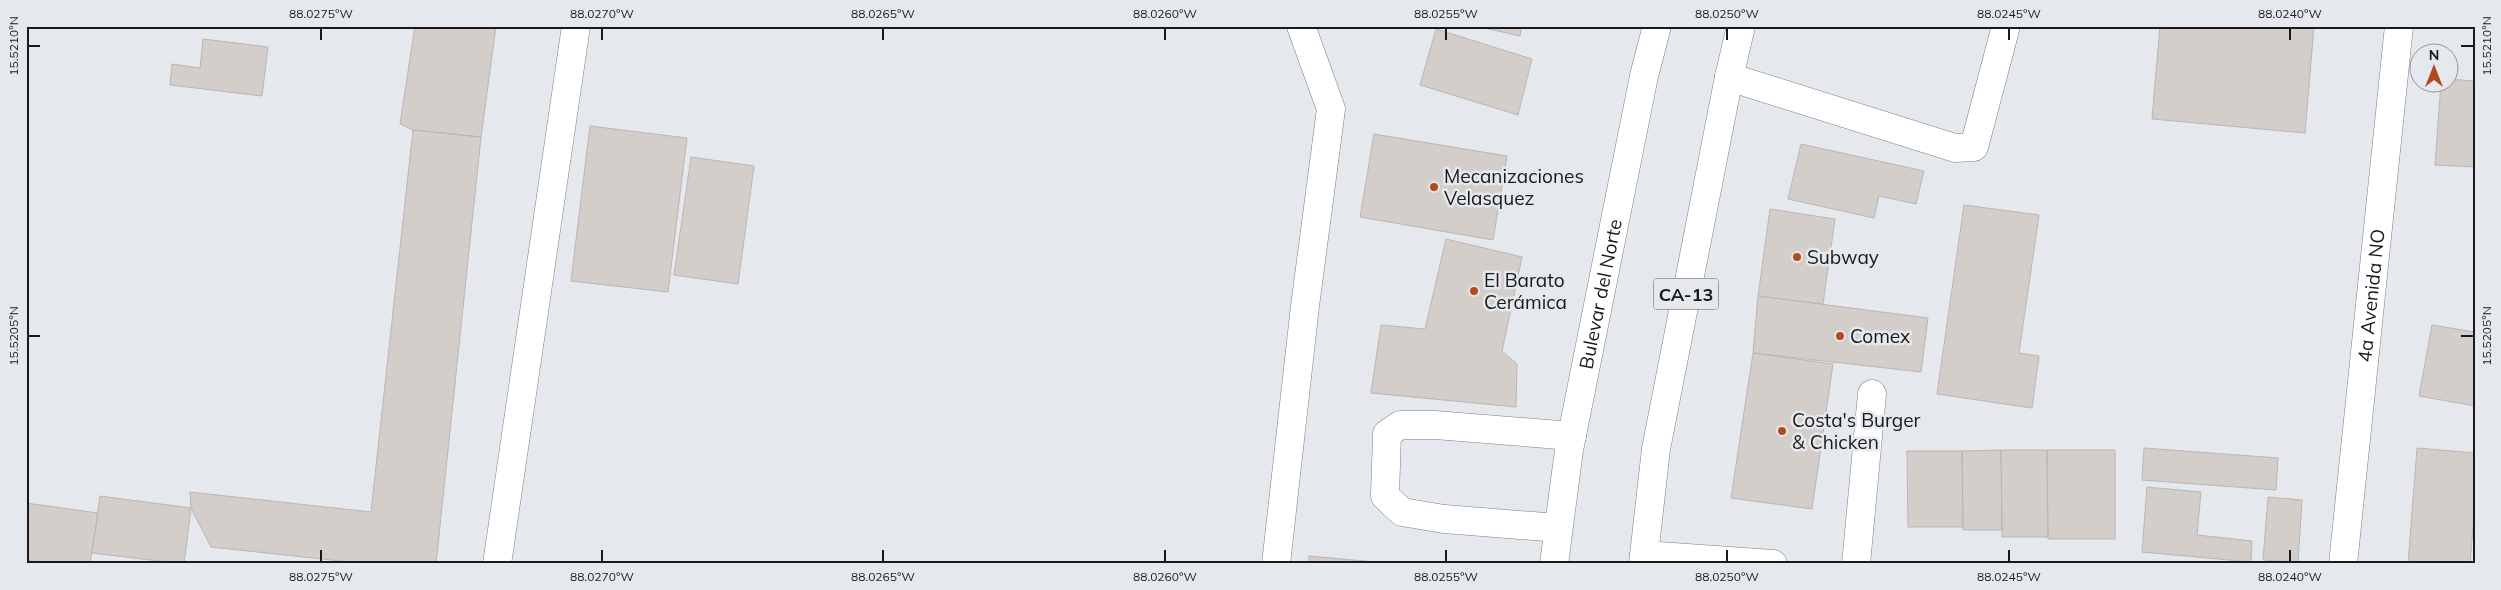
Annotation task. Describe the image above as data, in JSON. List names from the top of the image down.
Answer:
{
  "streets": {
    "main road": ["Bulevar del Norte", "CA-13", "4a Avenida NO"]
  },
  "places": [
    "Mecanizaciones Velasquez",
    "Subway",
    "El Barato Cerámica",
    "Comex",
    "Costa's Burger & Chicken"
  ],
  "north": "top",
  "coordinates": [
    "88.0275°W",
    "88.0270°W",
    "88.0265°W",
    "88.0260°W",
    "88.0255°W",
    "88.0250°W",
    "88.0245°W",
    "88.0240°W",
    "15.5210°N",
    "15.5205°N"
  ]
}
